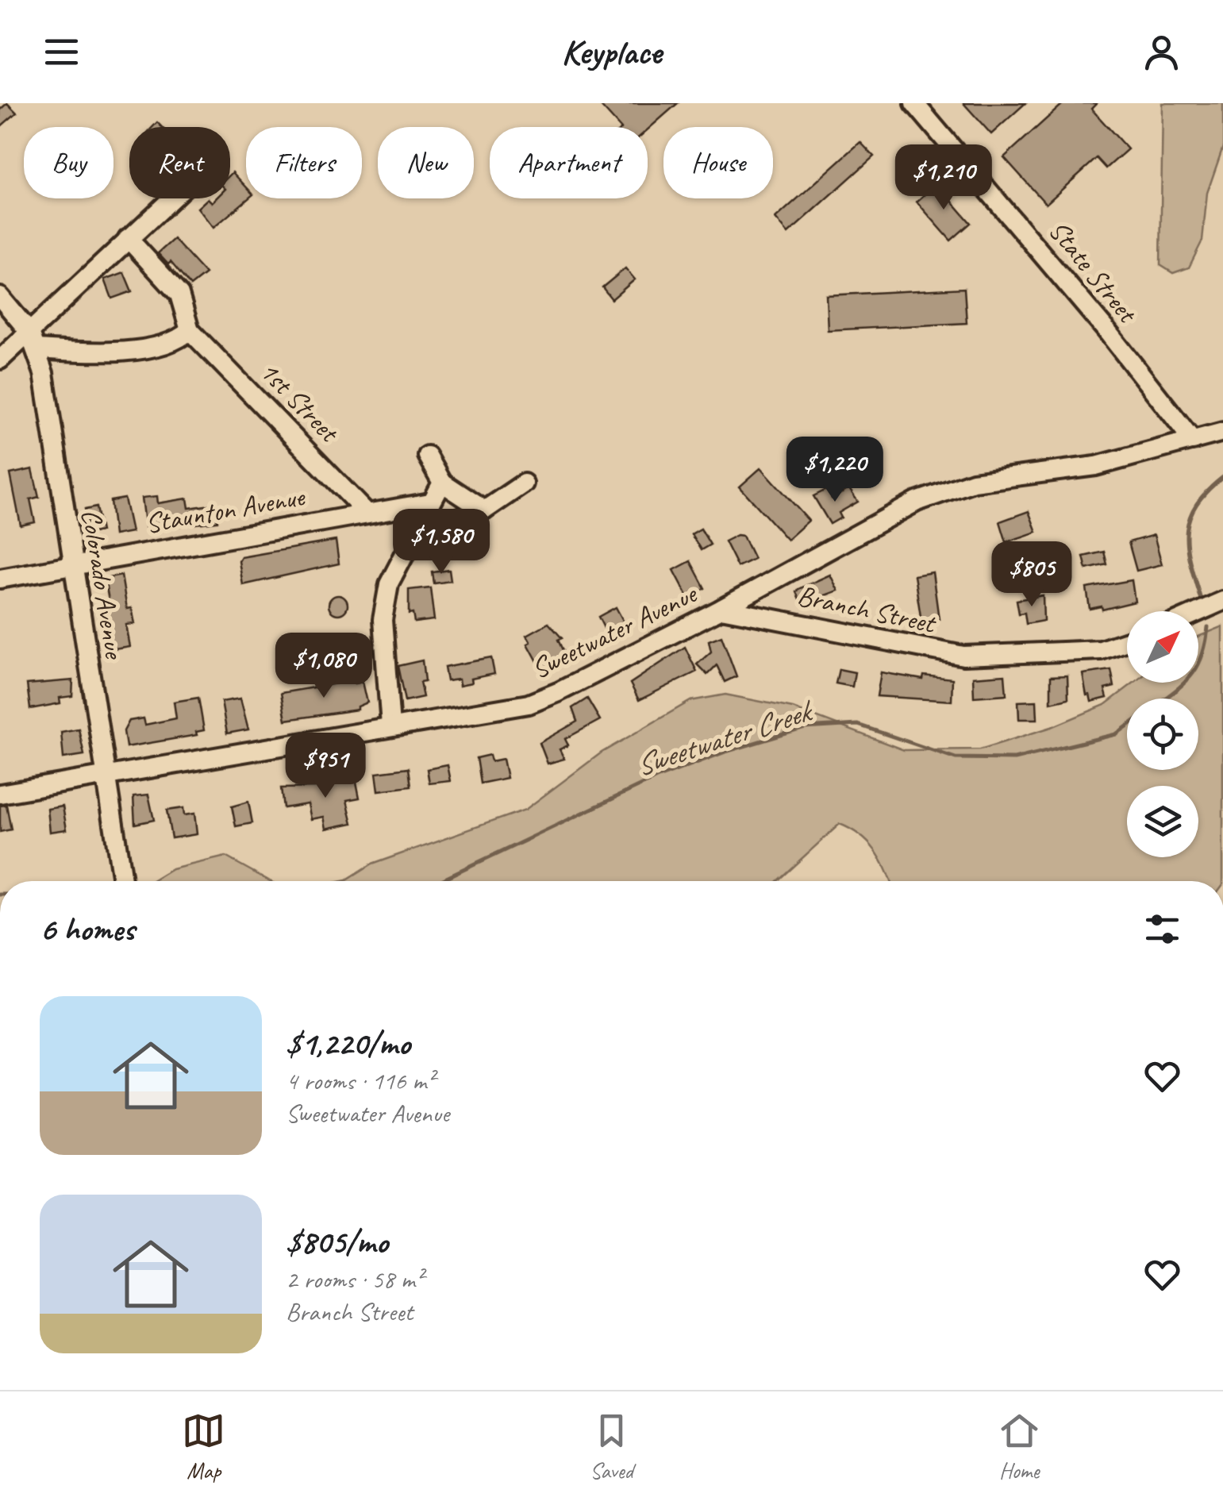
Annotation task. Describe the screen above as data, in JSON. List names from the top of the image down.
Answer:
{
  "streets": {
    "street": [
      "State Street",
      "1st Street",
      "Staunton Avenue",
      "Colorado Avenue",
      "Branch Street",
      "Sweetwater Avenue"
    ]
  },
  "crossings": [
    ["State Street", "Sweetwater Avenue"],
    ["1st Street", "Staunton Avenue"],
    ["Staunton Avenue", "Colorado Avenue"],
    ["Colorado Avenue", "Sweetwater Avenue"],
    ["Branch Street", "Sweetwater Avenue"]
  ],
  "water": ["Sweetwater Creek"],
  "north": "top right",
  "page": {
    "header": "Keyplace",
    "chip": [
      "Buy",
      "Rent",
      "Filters",
      "New",
      "Apartment",
      "House"
    ],
    "price": [
      "$1,210",
      "$1,220",
      "$1,580",
      "$805",
      "$1,080",
      "$951"
    ],
    "heading": "6 homes",
    "list": [
      {
        "name": "$1,220/mo",
        "note": "4 rooms · 116 m² · Sweetwater Avenue"
      },
      {
        "name": "$805/mo",
        "note": "2 rooms · 58 m² · Branch Street"
      }
    ],
    "tabs": ["Map", "Saved", "Home"]
  }
}
